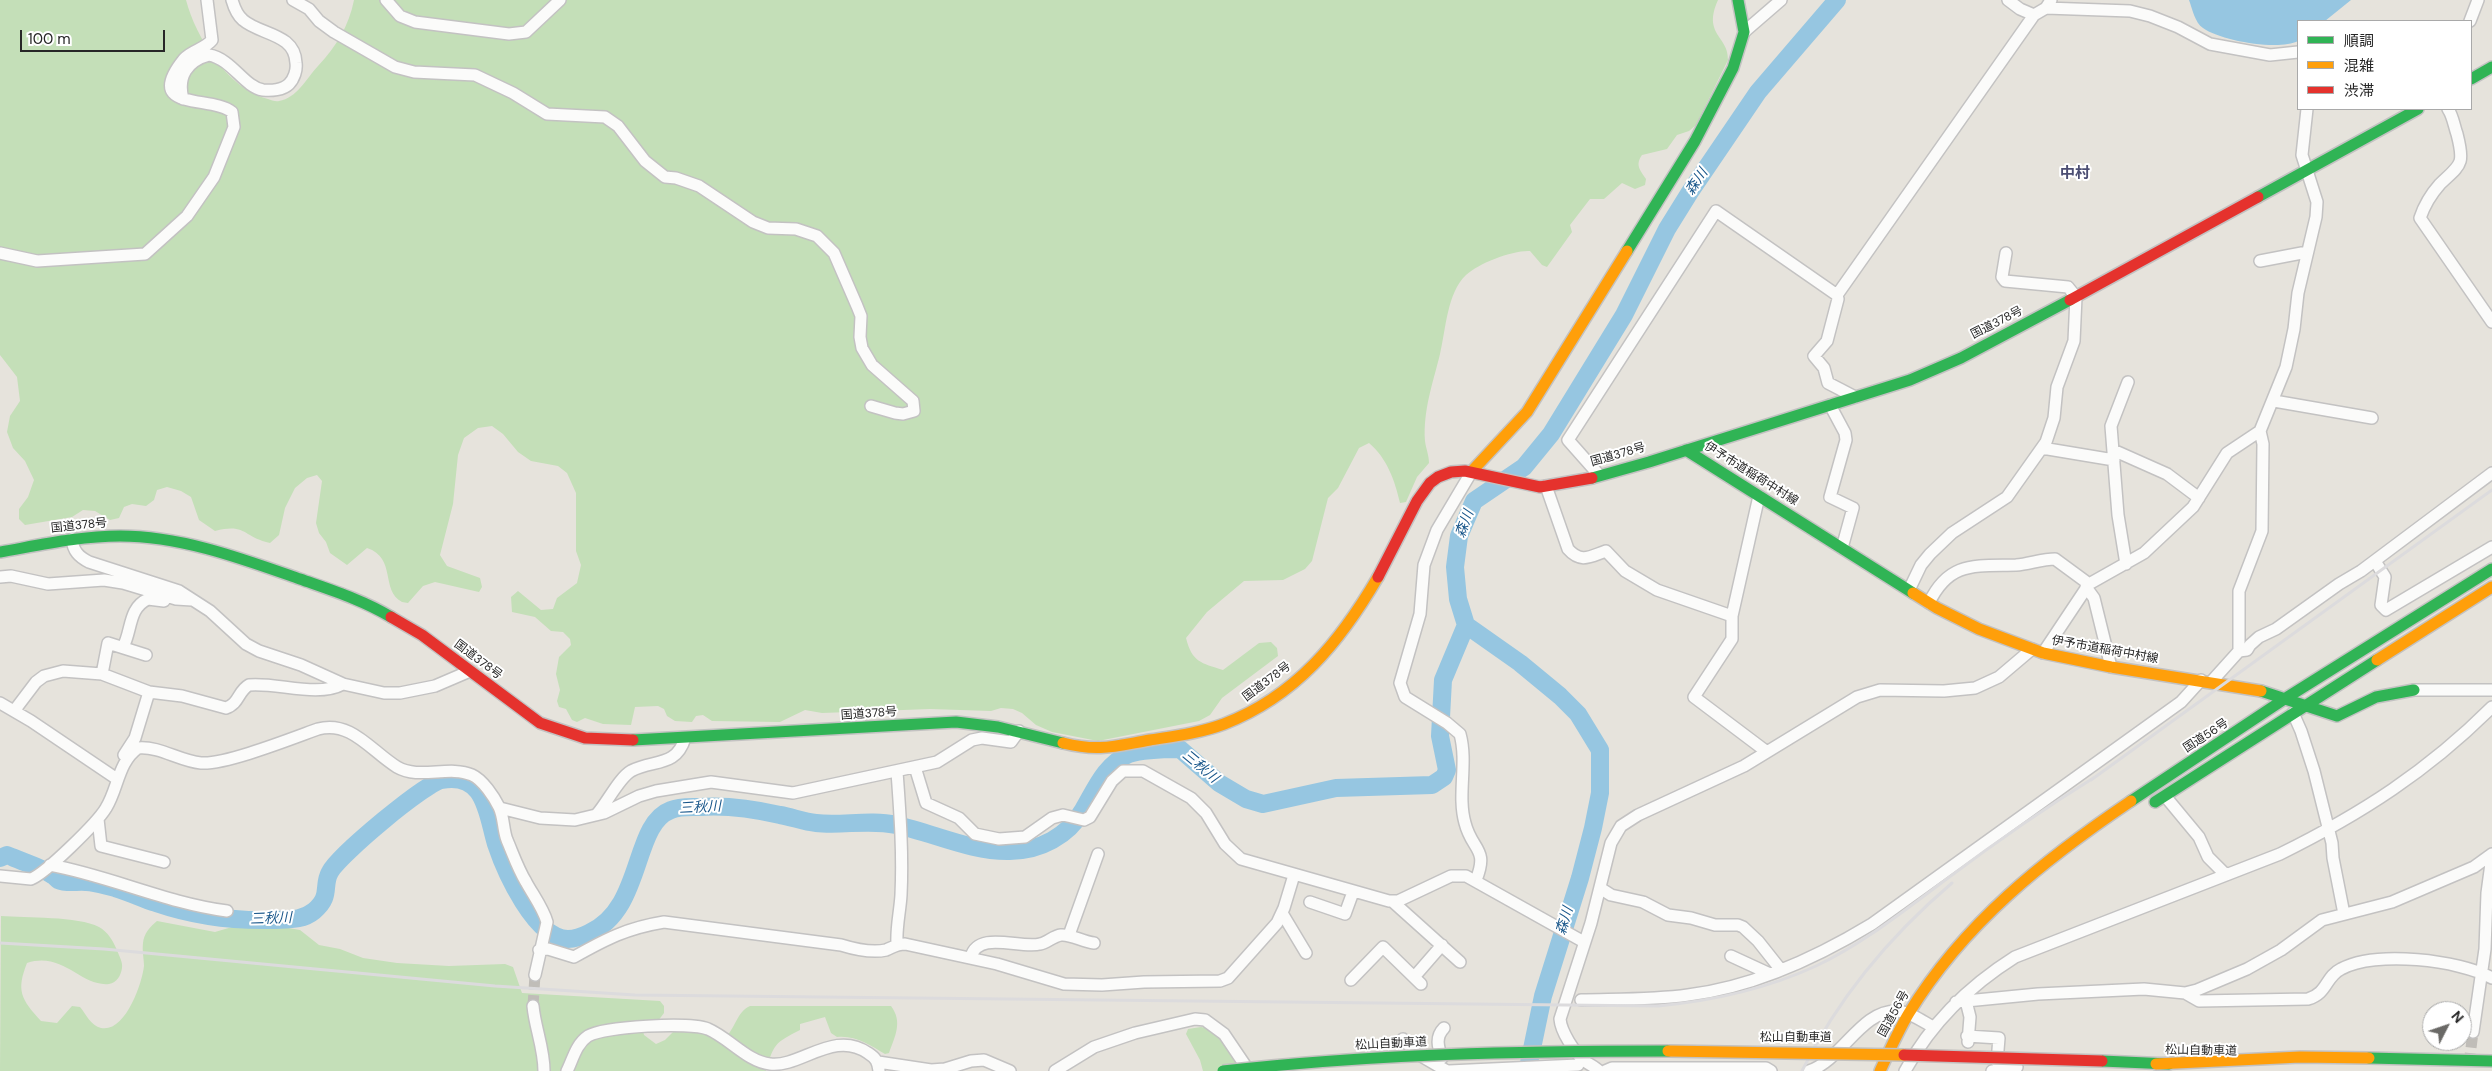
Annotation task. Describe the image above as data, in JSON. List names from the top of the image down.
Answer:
{
  "streets": {
    "main road": [
      "国道378号",
      "伊予市道稲荷中村線",
      "国道56号",
      "松山自動車道"
    ]
  },
  "crossings": [
    ["国道378号", "伊予市道稲荷中村線"],
    ["伊予市道稲荷中村線", "国道56号"]
  ],
  "districts": ["中村"],
  "water": ["森川", "三秋川"],
  "legend": ["順調", "混雑", "渋滞"],
  "scale_bar": "100 m",
  "north": "top right"
}
